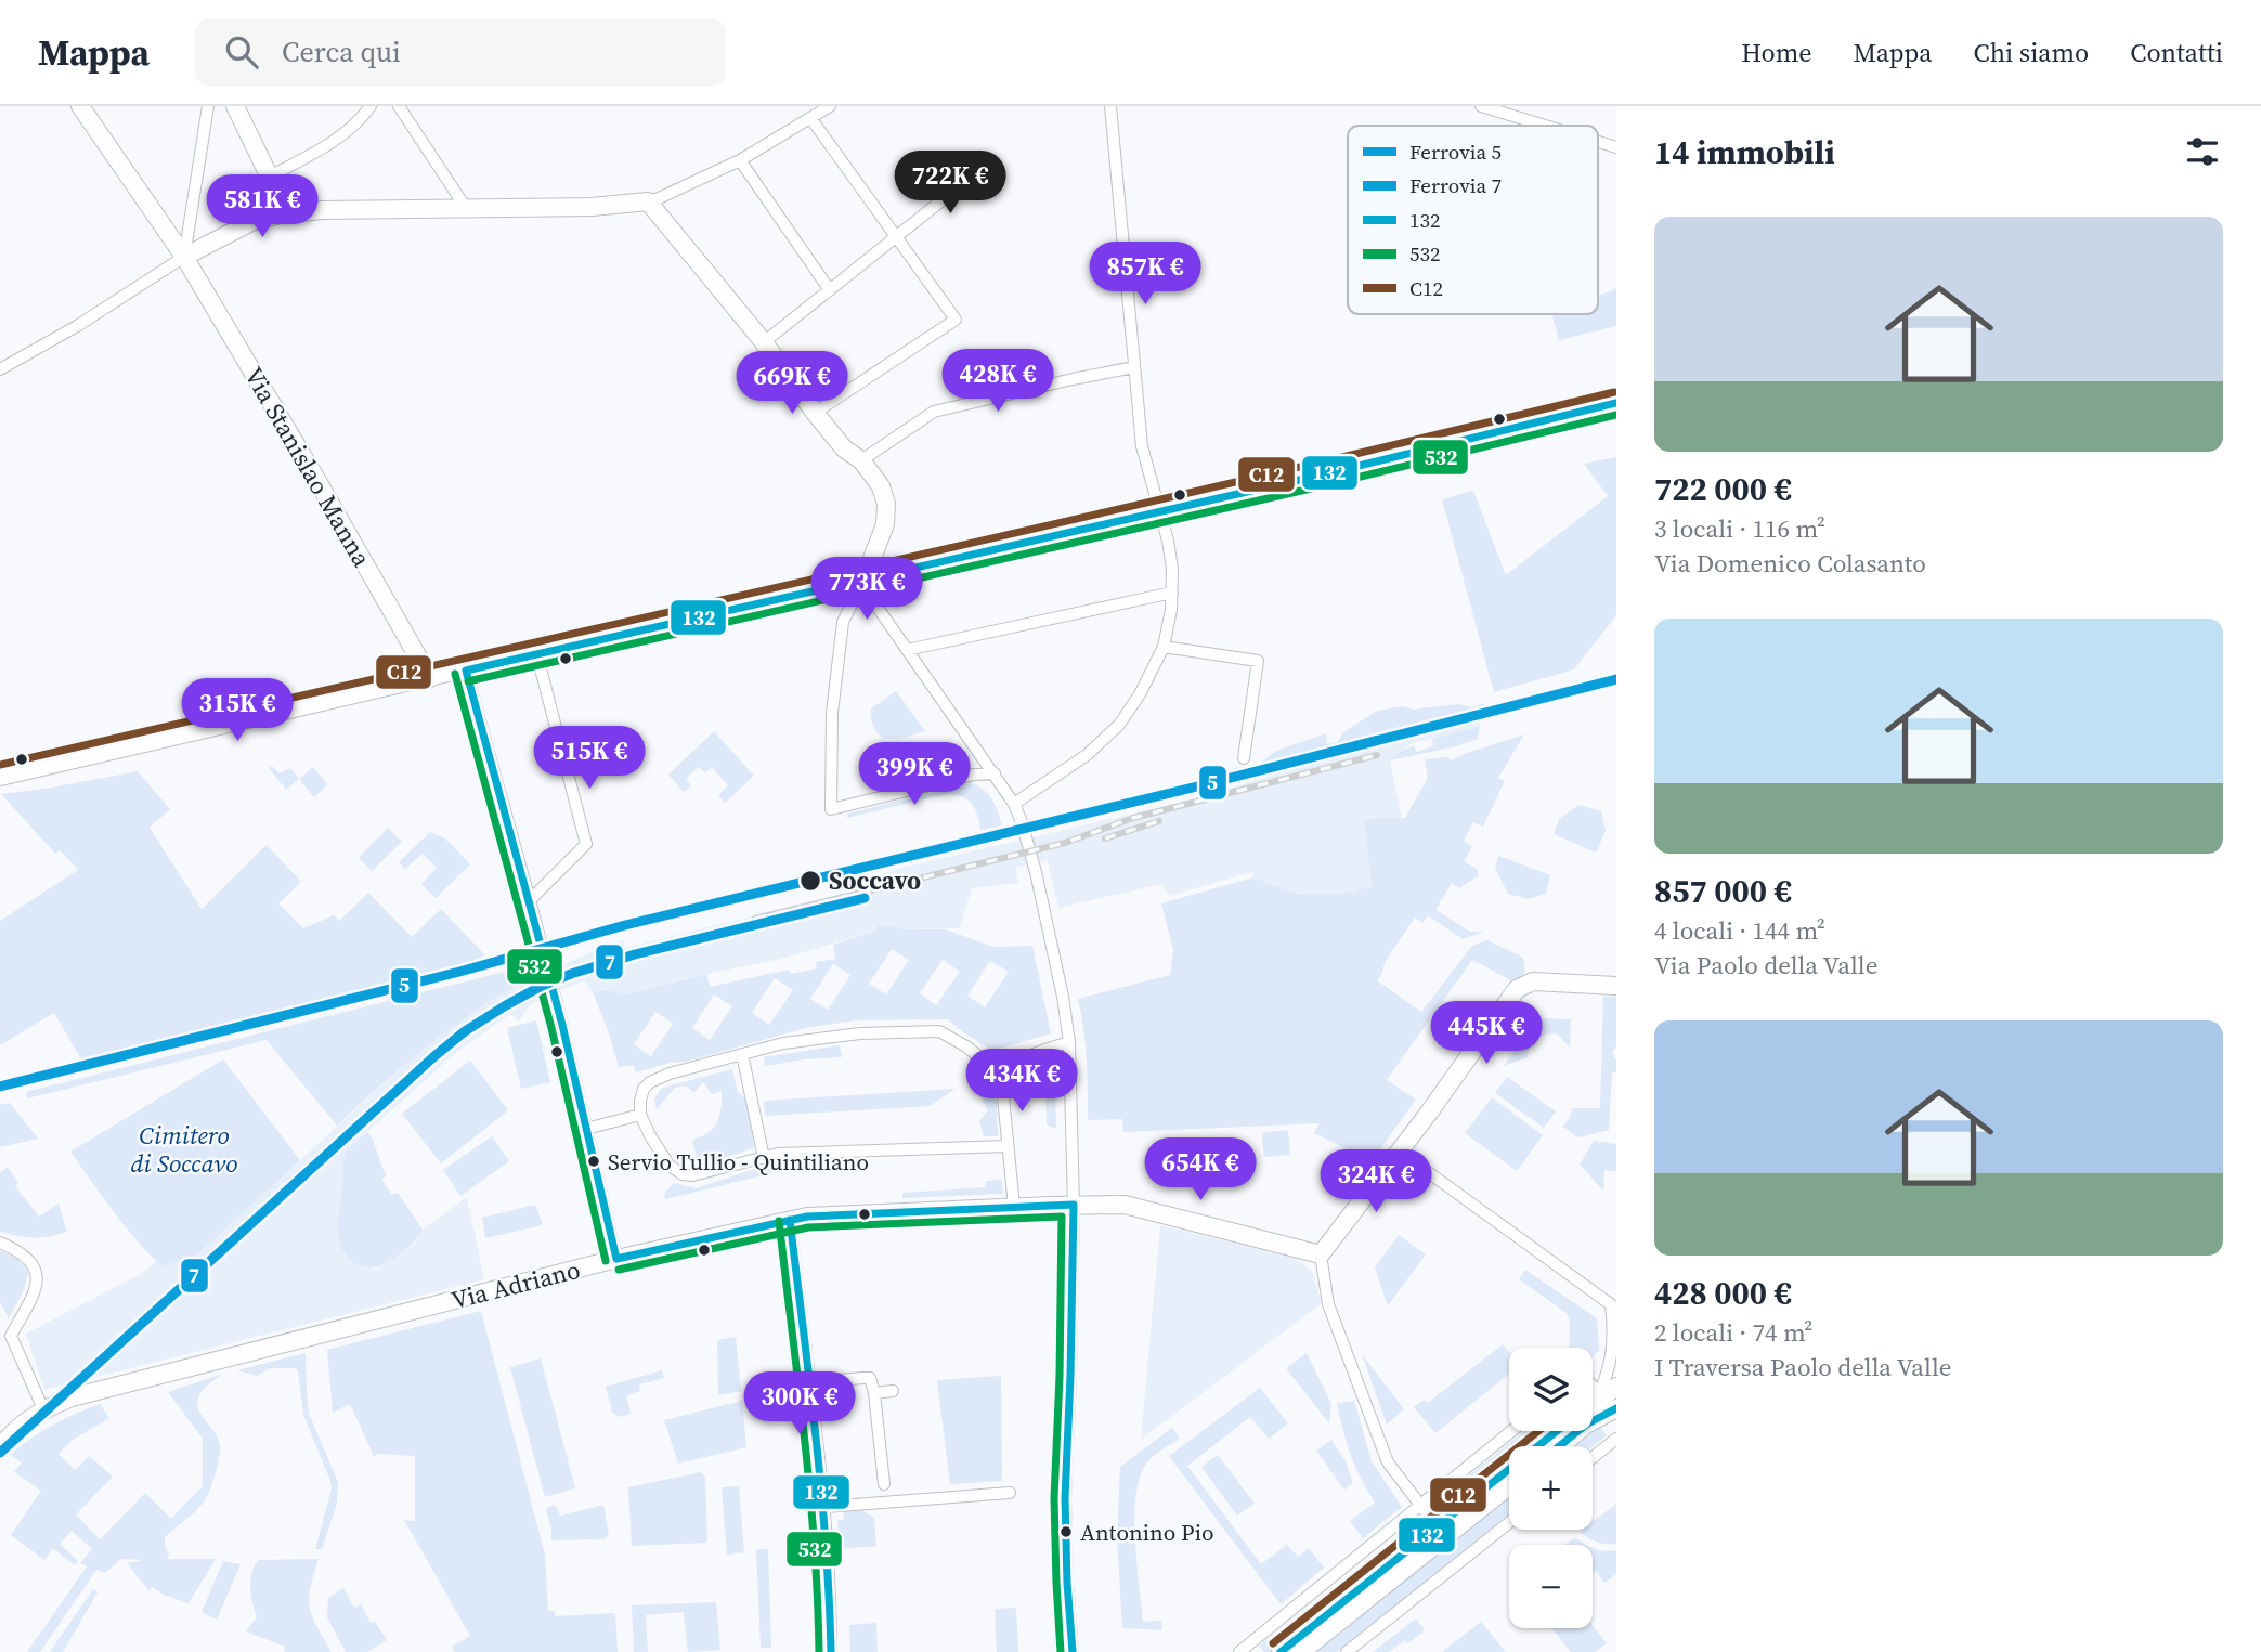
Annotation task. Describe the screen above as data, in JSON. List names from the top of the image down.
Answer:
{
  "streets": {
    "street": ["Via Stanislao Manna", "Via Adriano"]
  },
  "parks": ["Cimitero di Soccavo"],
  "places": ["Soccavo", "Servio Tullio - Quintiliano", "Antonino Pio"],
  "lines": [
    "transit line C12",
    "transit line 132",
    "transit line 532",
    "rail line 5",
    "rail line 7"
  ],
  "legend": [
    "Ferrovia 5",
    "Ferrovia 7",
    "132",
    "532",
    "C12"
  ],
  "page": {
    "header": "Mappa",
    "search": "Cerca qui",
    "nav": [
      "Home",
      "Mappa",
      "Chi siamo",
      "Contatti"
    ],
    "heading": "14 immobili",
    "price": [
      "722K €",
      "581K €",
      "857K €",
      "428K €",
      "669K €",
      "773K €",
      "315K €",
      "515K €",
      "399K €",
      "445K €",
      "434K €",
      "654K €",
      "324K €",
      "300K €"
    ],
    "list": [
      {
        "name": "722 000 €",
        "note": "3 locali · 116 m² · Via Domenico Colasanto"
      },
      {
        "name": "857 000 €",
        "note": "4 locali · 144 m² · Via Paolo della Valle"
      },
      {
        "name": "428 000 €",
        "note": "2 locali · 74 m² · I Traversa Paolo della Valle"
      }
    ],
    "map_buttons": ["+", "−"]
  }
}
